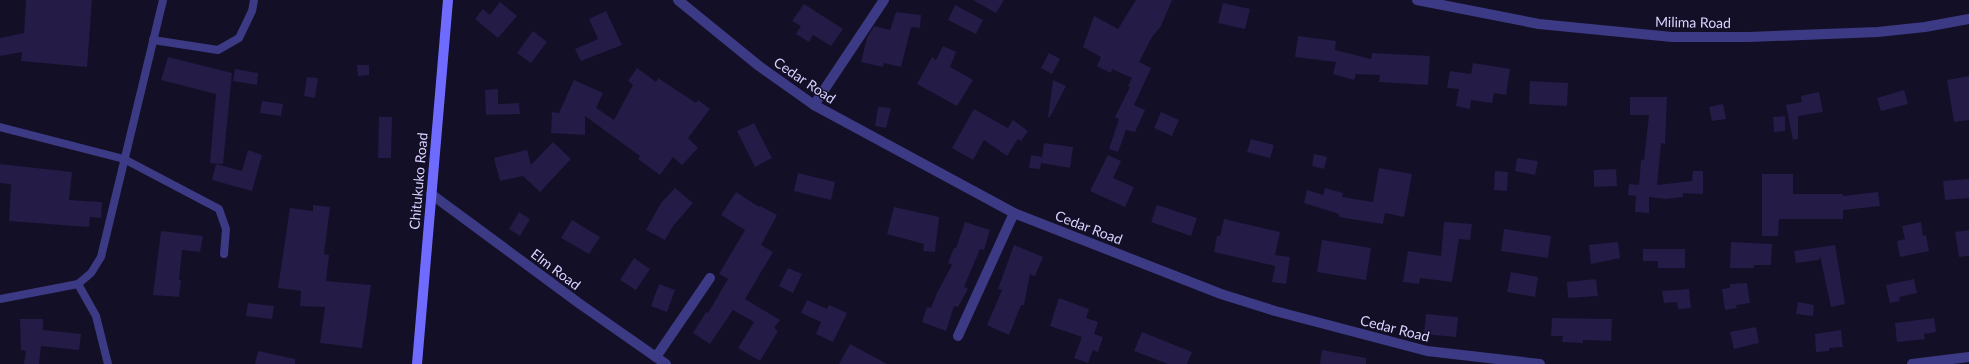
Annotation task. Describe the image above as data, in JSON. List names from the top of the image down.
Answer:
{
  "streets": {
    "street": [
      "Milima Road",
      "Cedar Road",
      "Chitukuko Road",
      "Elm Road"
    ]
  },
  "crossings": [
    ["Chitukuko Road", "Elm Road"]
  ]
}
